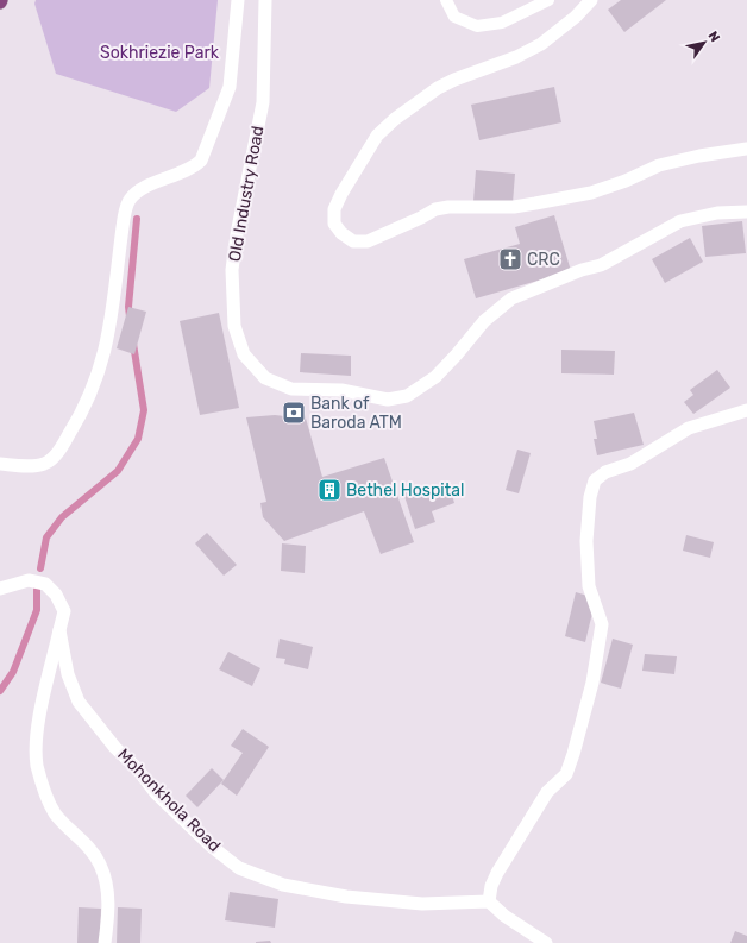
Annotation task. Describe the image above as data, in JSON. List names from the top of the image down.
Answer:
{
  "streets": {
    "street": ["Old Industry Road", "Mohonkhola Road"]
  },
  "parks": ["Sokhriezie Park"],
  "places": {
    "church": ["CRC"],
    "bank": ["Bank of Baroda ATM"],
    "building": ["Bethel Hospital"]
  },
  "north": "top right"
}
